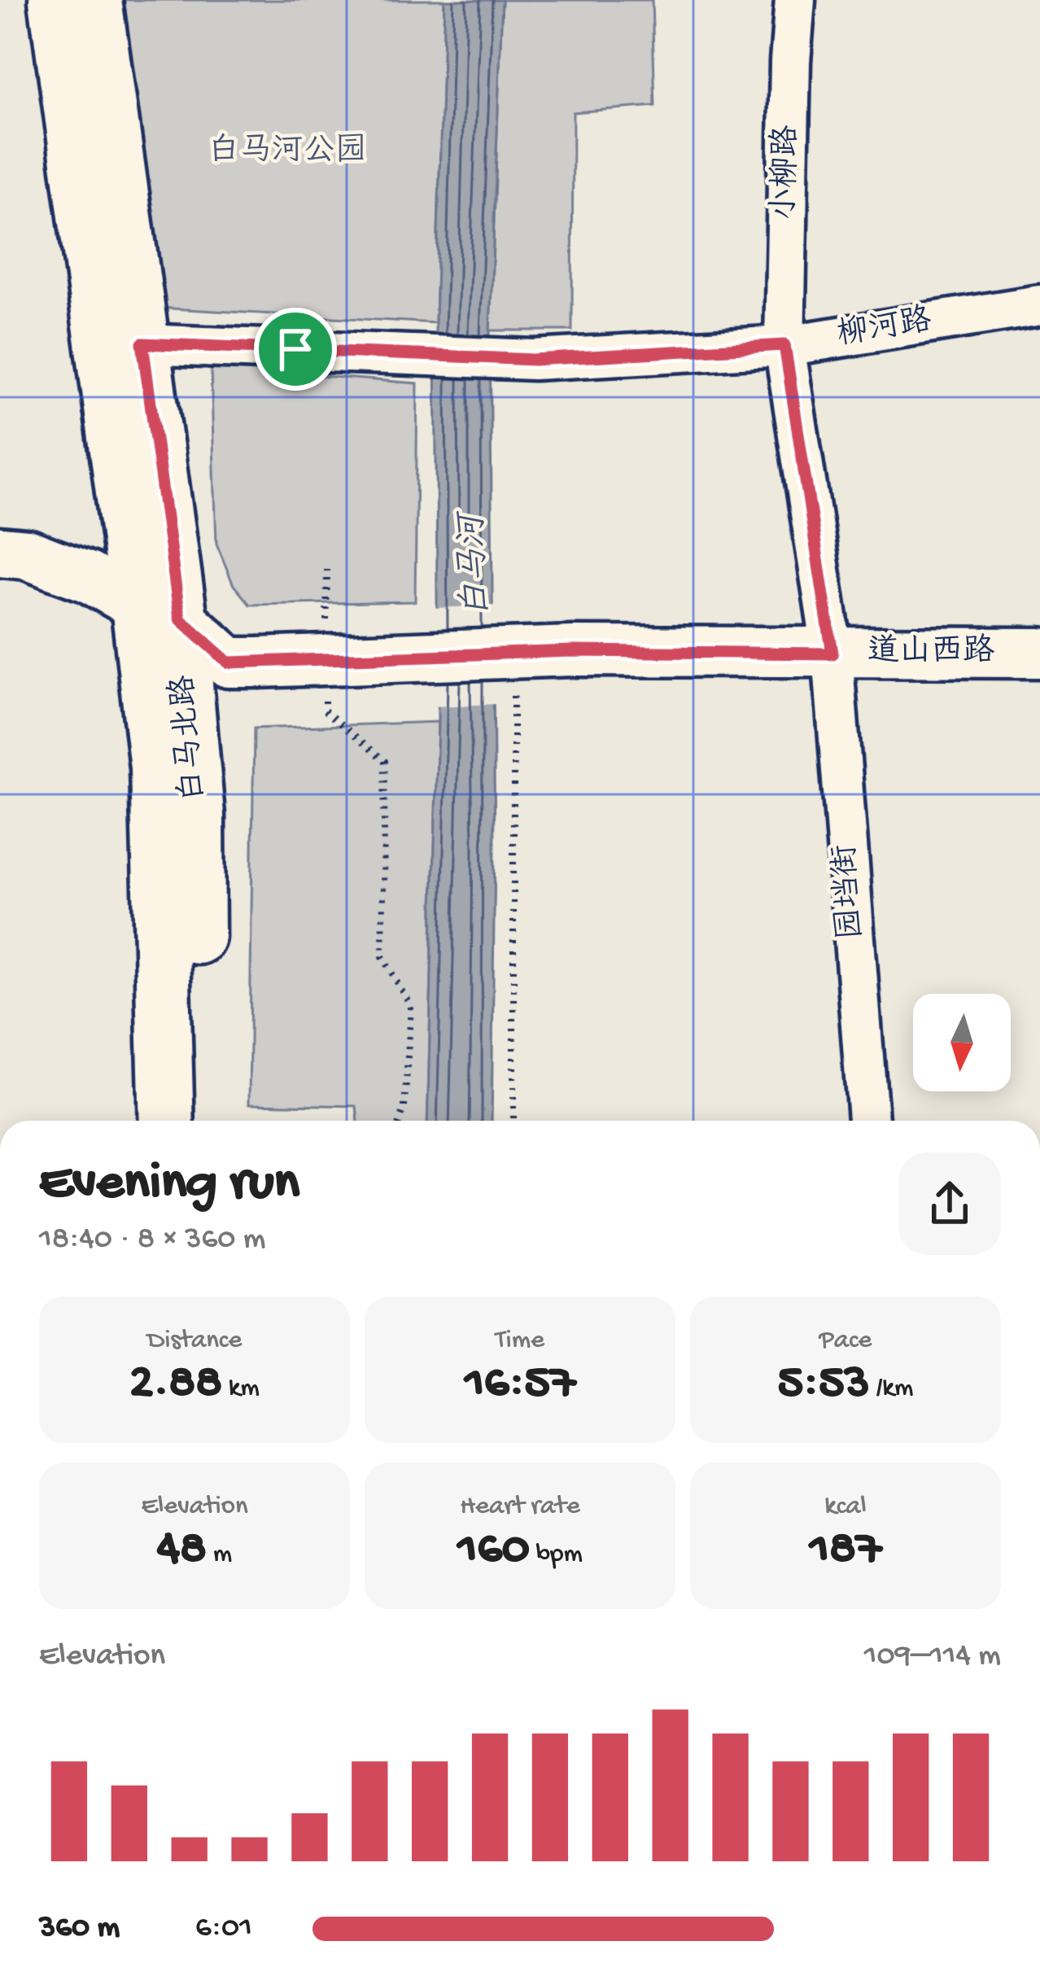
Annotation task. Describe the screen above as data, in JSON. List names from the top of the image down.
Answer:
{
  "streets": {
    "main road": ["白马北路"],
    "street": [
      "小柳路",
      "柳河路",
      "道山西路",
      "园垱街"
    ]
  },
  "crossings": [
    ["小柳路", "柳河路"],
    ["小柳路", "道山西路"],
    ["小柳路", "园垱街"],
    ["柳河路", "白马北路"],
    ["道山西路", "白马北路"],
    ["道山西路", "园垱街"]
  ],
  "water": ["白马河"],
  "parks": ["白马河公园"],
  "north": "bottom",
  "page": {
    "heading": ["Evening run", "18:40 · 8 × 360 m"],
    "stats": [
      ["Distance", "2.88 km"],
      ["Time", "16:57"],
      ["Pace", "5:53 /km"],
      ["Elevation", "48 m"],
      ["Heart rate", "160 bpm"],
      ["kcal", "187"]
    ],
    "chart": ["Elevation", "109–114 m"],
    "list": [
      {
        "name": "360 m",
        "note": "6:01"
      }
    ]
  }
}
